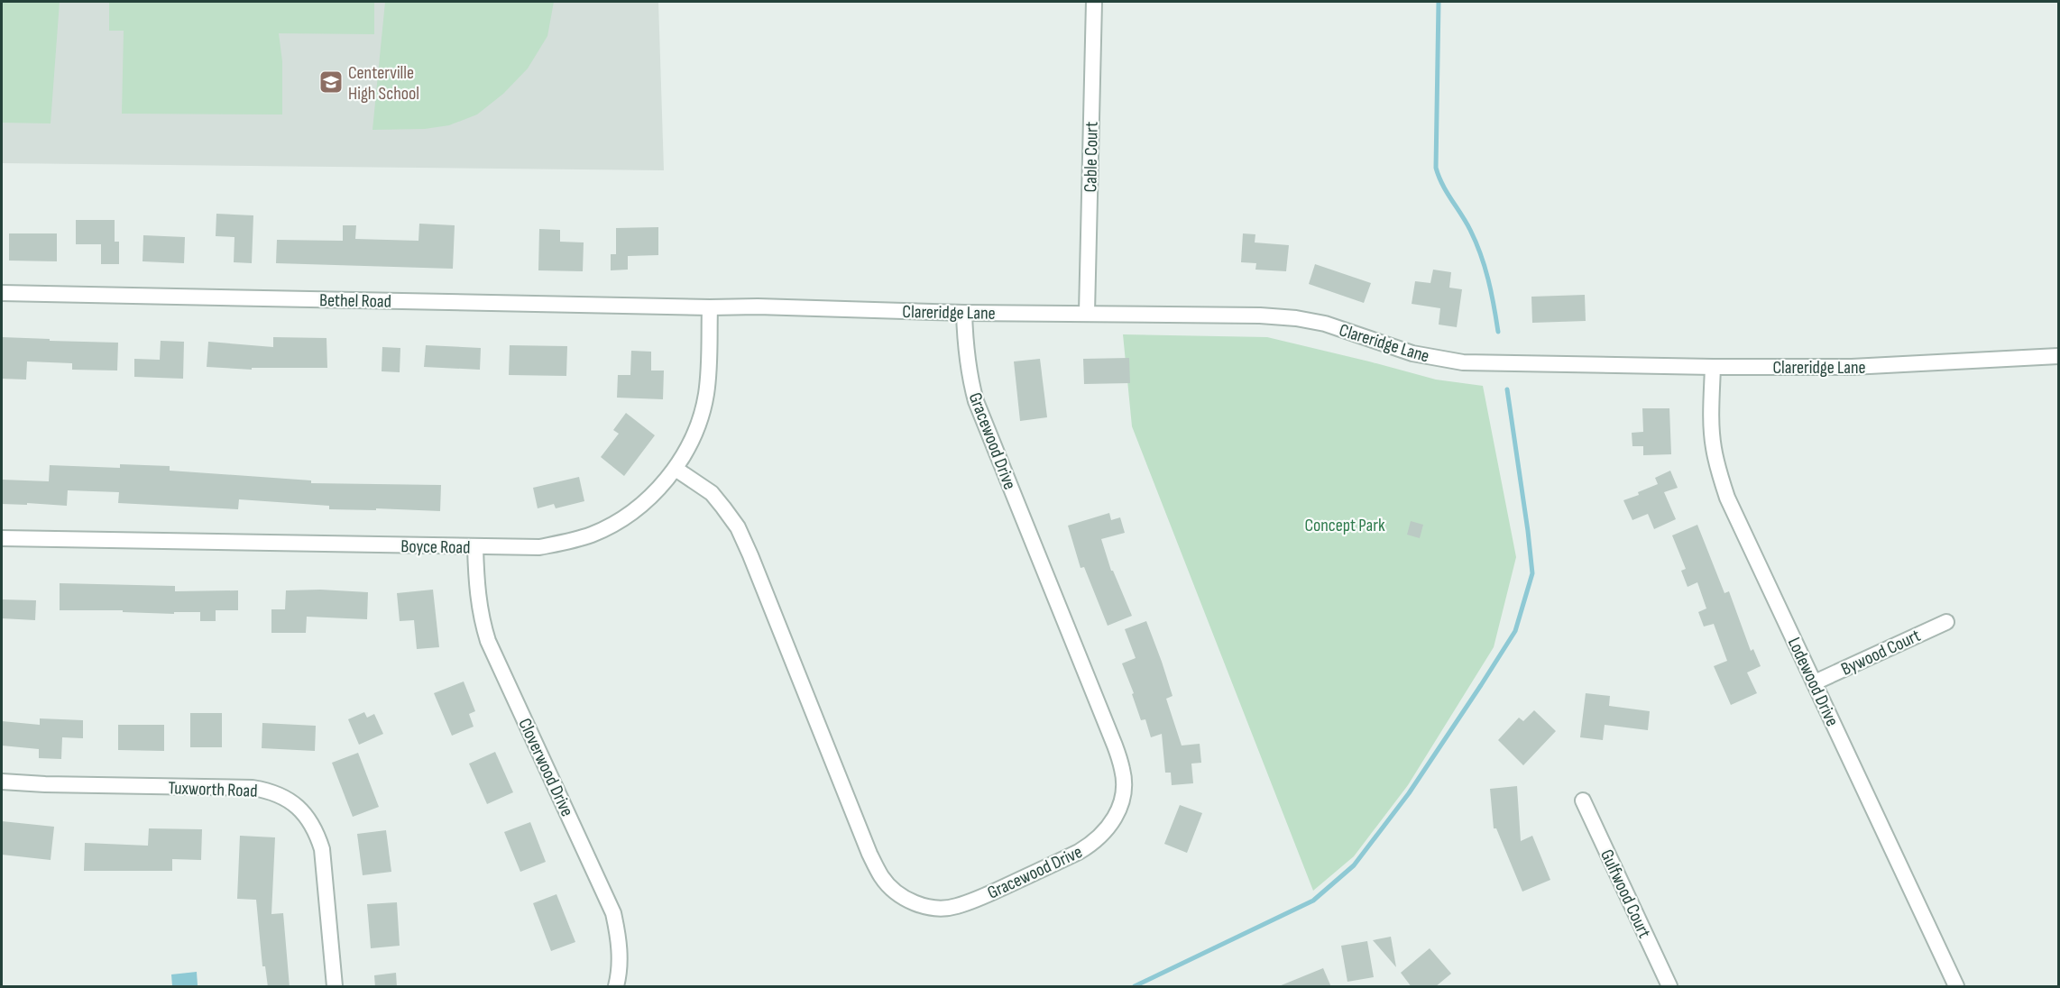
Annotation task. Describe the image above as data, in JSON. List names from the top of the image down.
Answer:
{
  "streets": {
    "street": [
      "Cable Court",
      "Bethel Road",
      "Clareridge Lane",
      "Gracewood Drive",
      "Boyce Road",
      "Bywood Court",
      "Lodewood Drive",
      "Cloverwood Drive",
      "Tuxworth Road",
      "Gulfwood Court"
    ]
  },
  "crossings": [
    ["Cable Court", "Clareridge Lane"],
    ["Bethel Road", "Clareridge Lane"],
    ["Bethel Road", "Boyce Road"],
    ["Clareridge Lane", "Gracewood Drive"],
    ["Clareridge Lane", "Boyce Road"],
    ["Clareridge Lane", "Lodewood Drive"],
    ["Gracewood Drive", "Boyce Road"],
    ["Boyce Road", "Cloverwood Drive"],
    ["Bywood Court", "Lodewood Drive"]
  ],
  "parks": ["Concept Park"],
  "places": {
    "school or university": ["Centerville High School"]
  }
}
